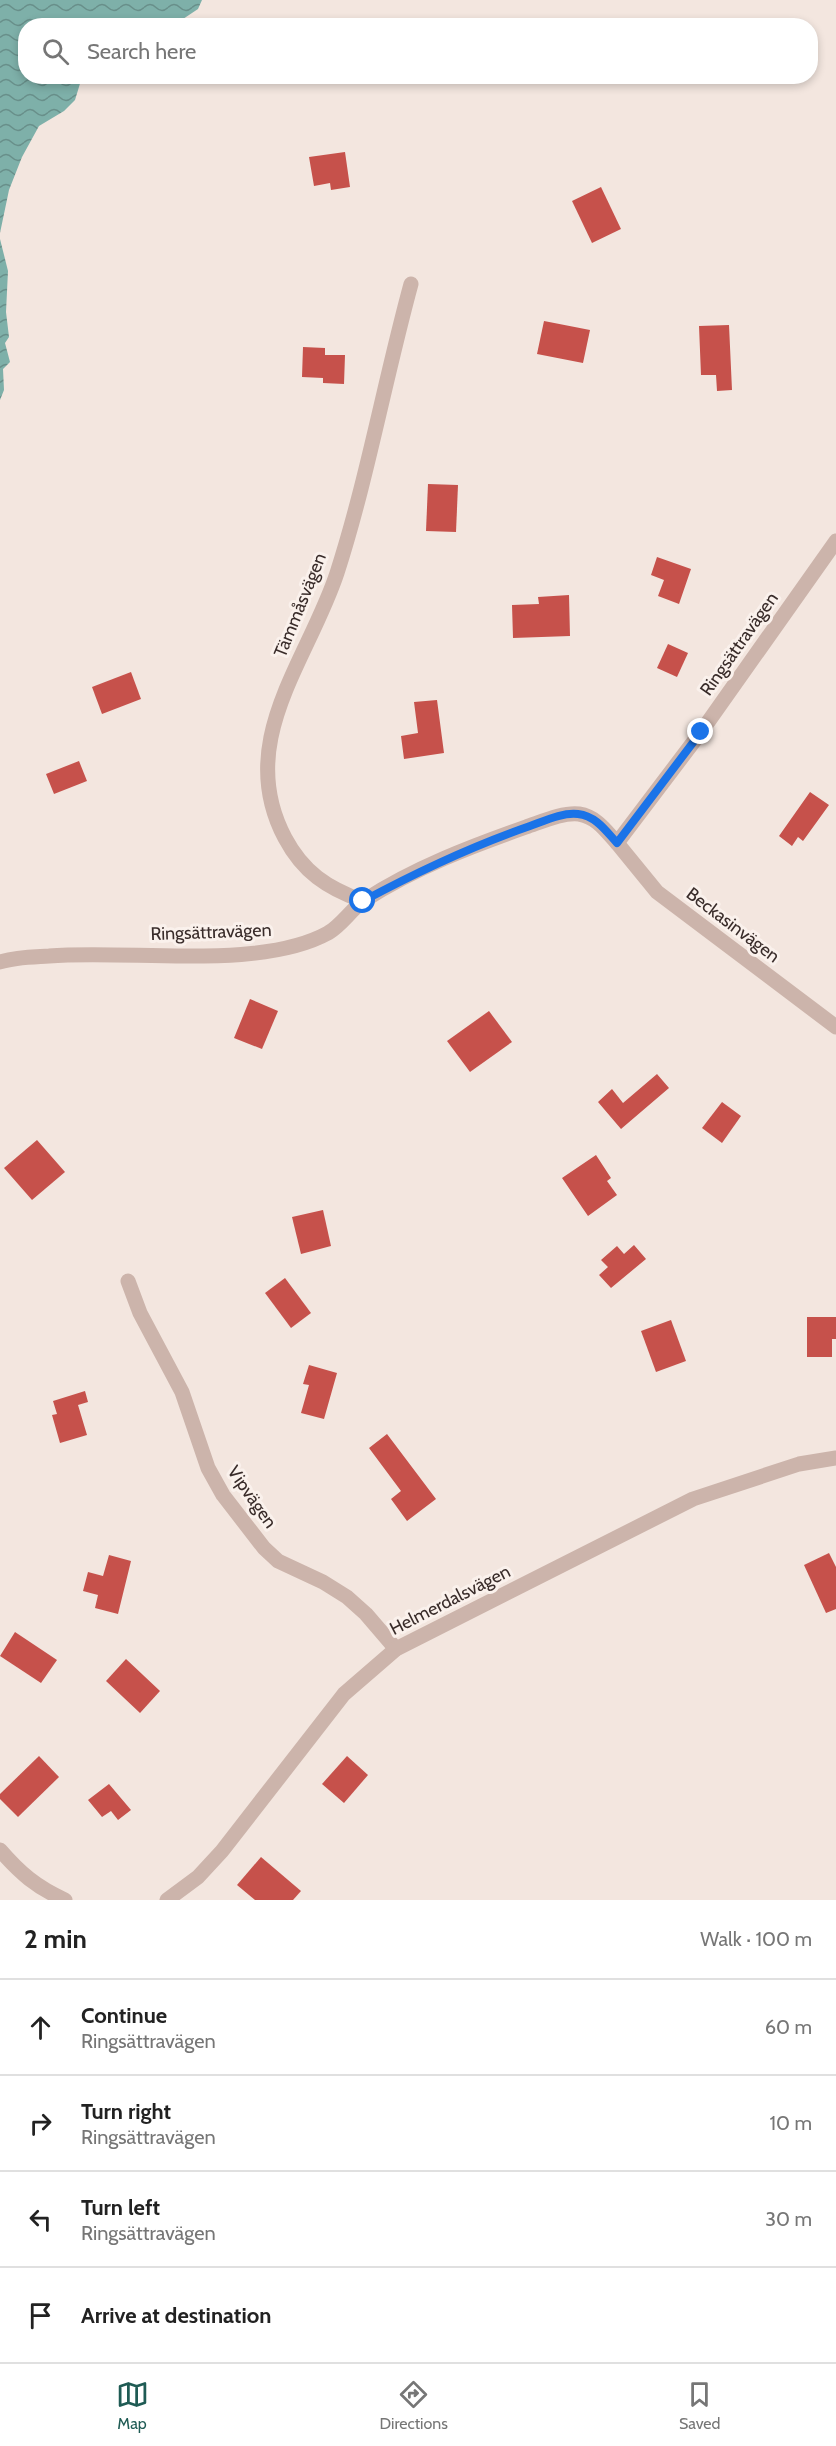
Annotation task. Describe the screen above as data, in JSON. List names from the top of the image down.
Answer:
{
  "streets": {
    "street": [
      "Tämmåsvägen",
      "Ringsättravägen",
      "Beckasinvägen",
      "Vipvägen",
      "Helmerdalsvägen"
    ]
  },
  "crossings": [
    ["Tämmåsvägen", "Ringsättravägen"],
    ["Ringsättravägen", "Beckasinvägen"],
    ["Vipvägen", "Helmerdalsvägen"]
  ],
  "page": {
    "search": "Search here",
    "heading": ["2 min", "Walk · 100 m"],
    "list": [
      ["Continue", "Ringsättravägen", "60 m"],
      ["Turn right", "Ringsättravägen", "10 m"],
      ["Turn left", "Ringsättravägen", "30 m"],
      "Arrive at destination"
    ],
    "nav": ["Map", "Directions", "Saved"]
  }
}
